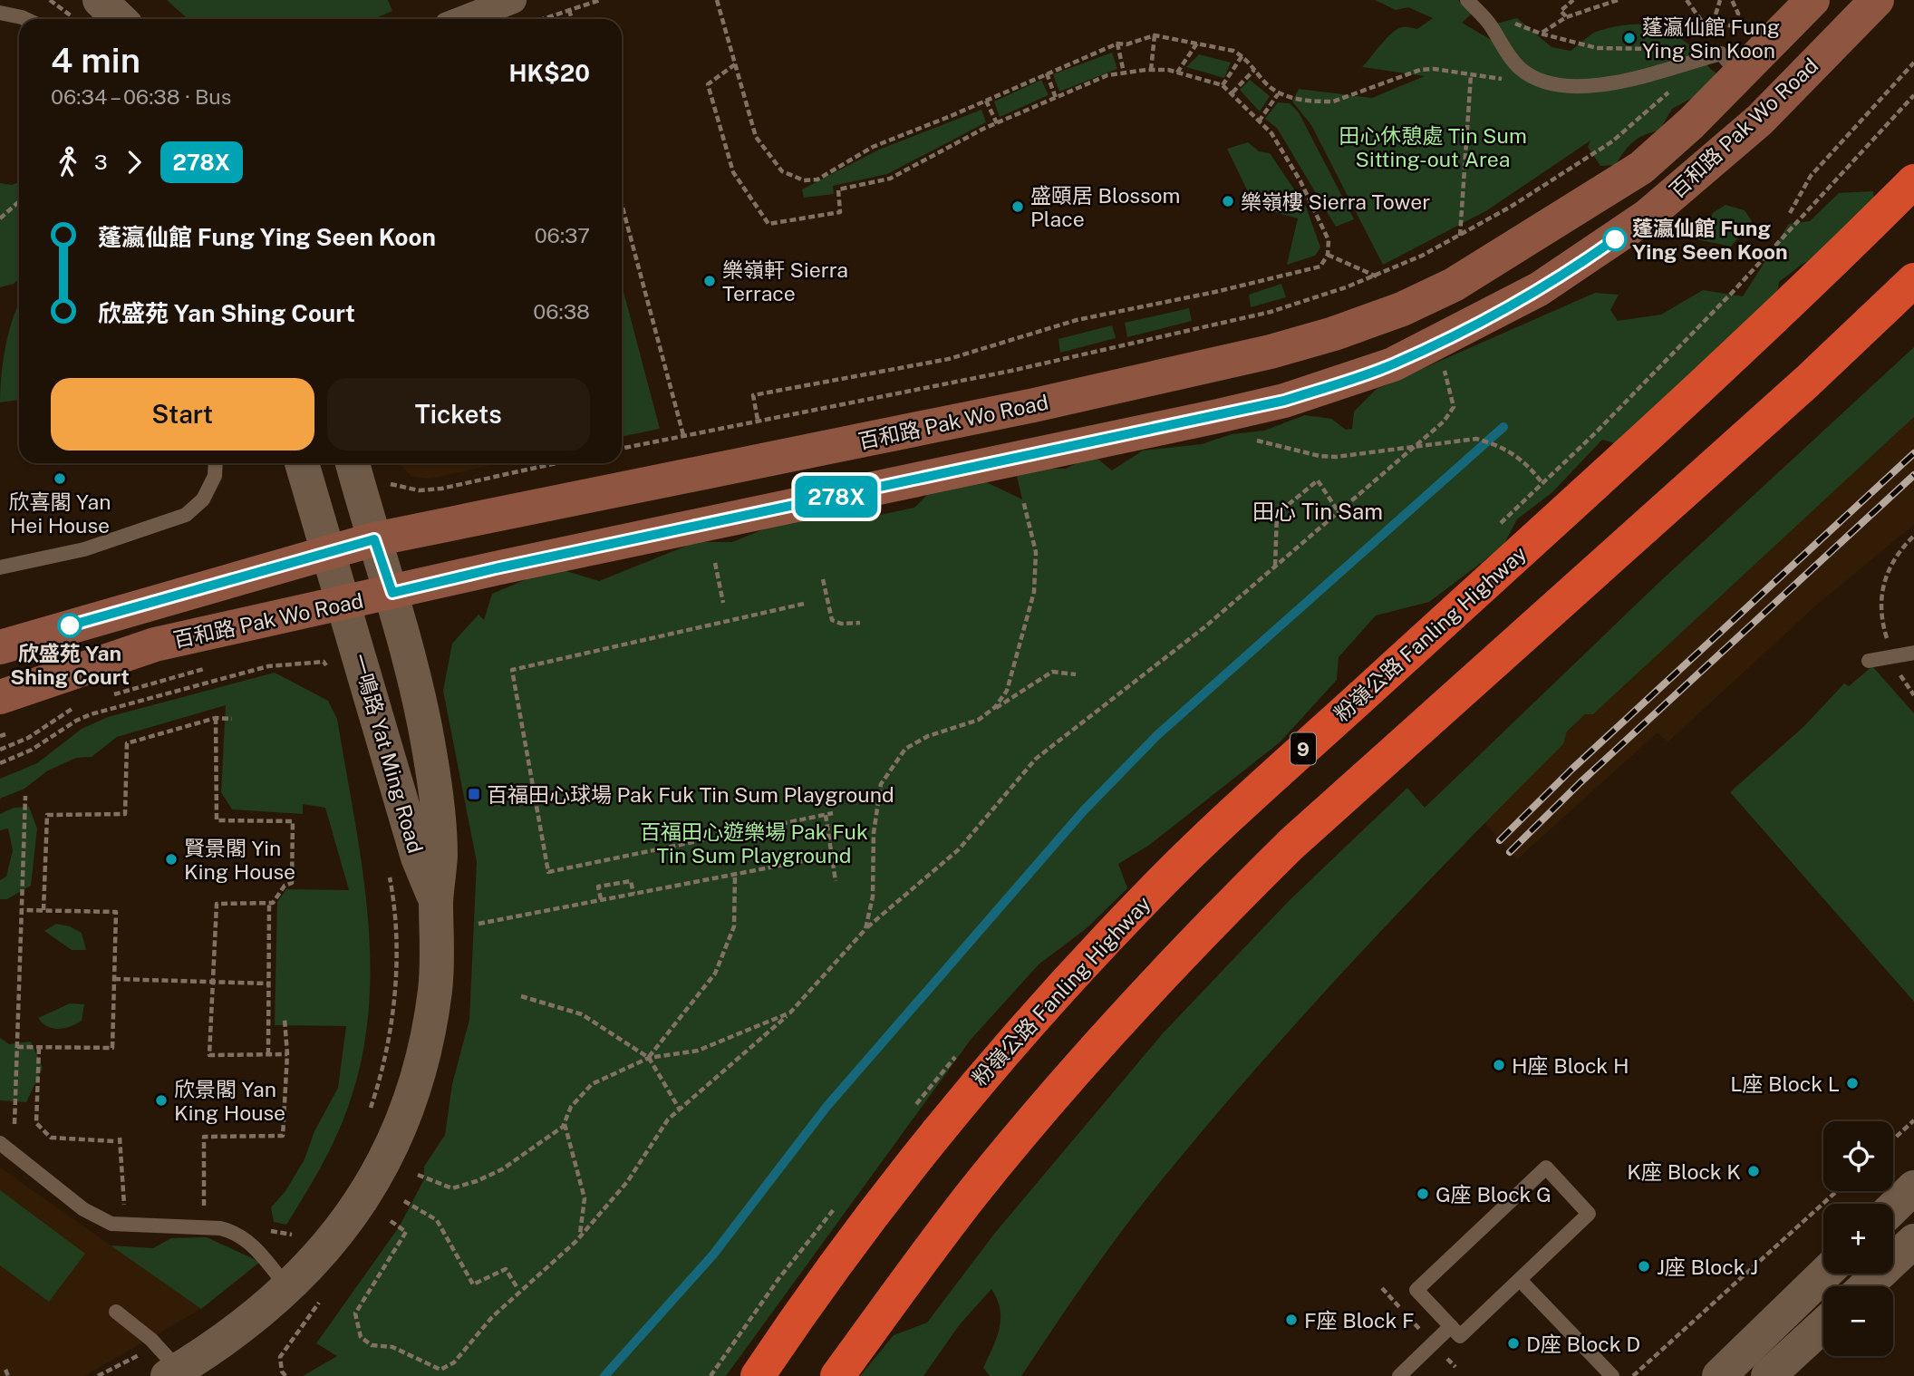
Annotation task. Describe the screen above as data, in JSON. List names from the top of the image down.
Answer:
{
  "streets": {
    "highway": ["粉嶺公路 Fanling Highway", "9"],
    "main road": ["百和路 Pak Wo Road"],
    "street": ["一鳴路 Yat Ming Road"]
  },
  "crossings": [
    ["百和路 Pak Wo Road", "一鳴路 Yat Ming Road"]
  ],
  "districts": ["田心 Tin Sam"],
  "parks": ["田心休憩處 Tin Sum Sitting-out Area", "百福田心遊樂場 Pak Fuk Tin Sum Playground"],
  "places": {
    "other": [
      "蓬瀛仙館 Fung Ying Sin Koon",
      "樂嶺樓 Sierra Tower",
      "盛頤居 Blossom Place",
      "蓬瀛仙館 Fung Ying Seen Koon",
      "樂嶺軒 Sierra Terrace",
      "欣喜閣 Yan Hei House",
      "欣盛苑 Yan Shing Court",
      "賢景閣 Yin King House",
      "H座 Block H",
      "L座 Block L",
      "欣景閣 Yan King House",
      "K座 Block K",
      "G座 Block G",
      "J座 Block J",
      "F座 Block F",
      "D座 Block D"
    ],
    "transit": ["百福田心球場 Pak Fuk Tin Sum Playground"]
  },
  "lines": ["bus line 278X"],
  "page": {
    "on_map": "278X",
    "heading": ["4 min", "06:34 – 06:38 · Bus", "HK$20"],
    "legs": ["3", "278X"],
    "list": [
      {
        "name": "蓬瀛仙館 Fung Ying Seen Koon",
        "value": "06:37"
      },
      {
        "name": "欣盛苑 Yan Shing Court",
        "value": "06:38"
      }
    ],
    "buttons": ["Start", "Tickets"],
    "map_buttons": ["+", "−"]
  }
}
